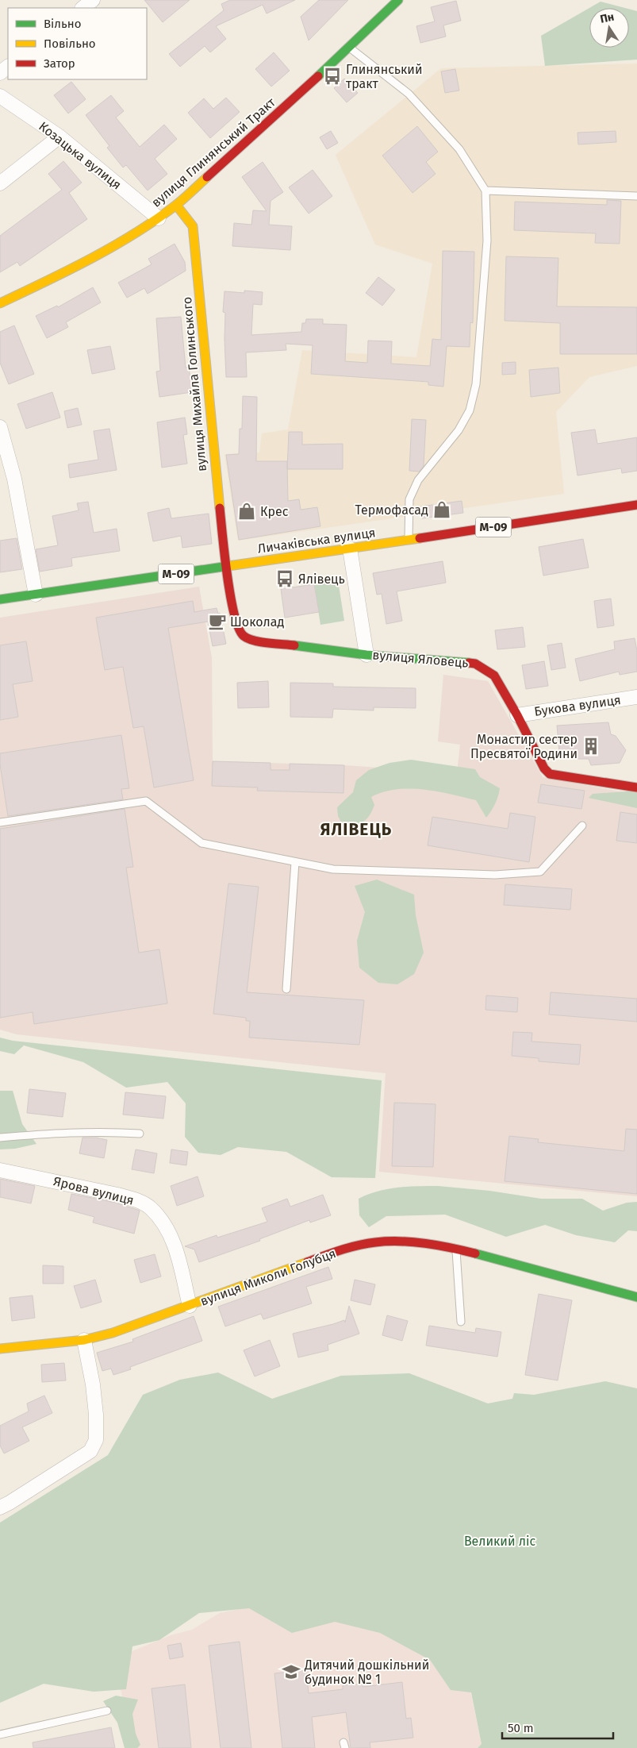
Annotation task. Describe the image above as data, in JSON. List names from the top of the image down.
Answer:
{
  "streets": {
    "street": [
      "вулиця Глинянський Тракт",
      "Козацька вулиця",
      "вулиця Михайла Голинського",
      "М-09",
      "Личаківська вулиця",
      "вулиця Яловець",
      "Букова вулиця",
      "Ярова вулиця",
      "вулиця Миколи Голубця"
    ]
  },
  "crossings": [
    ["вулиця Глинянський Тракт", "Козацька вулиця"],
    ["вулиця Глинянський Тракт", "вулиця Михайла Голинського"],
    ["вулиця Михайла Голинського", "Личаківська вулиця"],
    ["вулиця Михайла Голинського", "вулиця Яловець"],
    ["Личаківська вулиця", "вулиця Яловець"],
    ["вулиця Яловець", "Букова вулиця"],
    ["Ярова вулиця", "вулиця Миколи Голубця"]
  ],
  "districts": ["ЯЛІВЕЦЬ"],
  "parks": ["Великий ліс"],
  "places": {
    "bus stop": ["Глинянський тракт", "Ялівець"],
    "shop": ["Термофасад", "Крес"],
    "cafe": ["Шоколад"],
    "building": ["Монастир сестер Пресвятої Родини"],
    "school or university": ["Дитячий дошкільний будинок № 1"]
  },
  "legend": ["Вільно", "Повільно", "Затор"],
  "scale_bar": "50 m",
  "north": "top"
}
